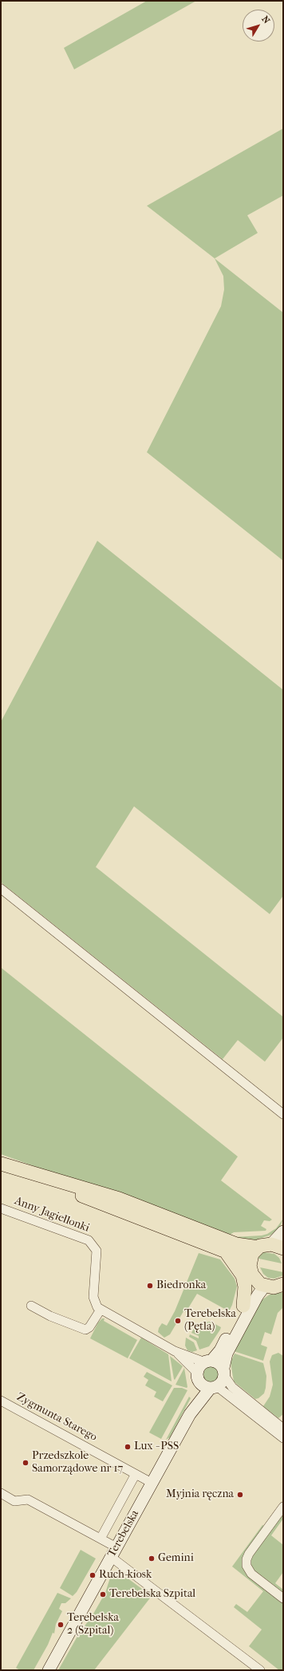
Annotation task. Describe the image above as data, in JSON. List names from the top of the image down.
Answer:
{
  "streets": {
    "street": ["Anny Jagiellonki", "Zygmunta Starego", "Terebelska"]
  },
  "crossings": [
    ["Zygmunta Starego", "Terebelska"]
  ],
  "places": [
    "Biedronka",
    "Terebelska (Pętla)",
    "Lux - PSS",
    "Przedszkole Samorządowe nr 17",
    "Myjnia ręczna",
    "Gemini",
    "Ruch-kiosk",
    "Terebelska Szpital",
    "Terebelska 2 (Szpital)"
  ],
  "north": "top right"
}
